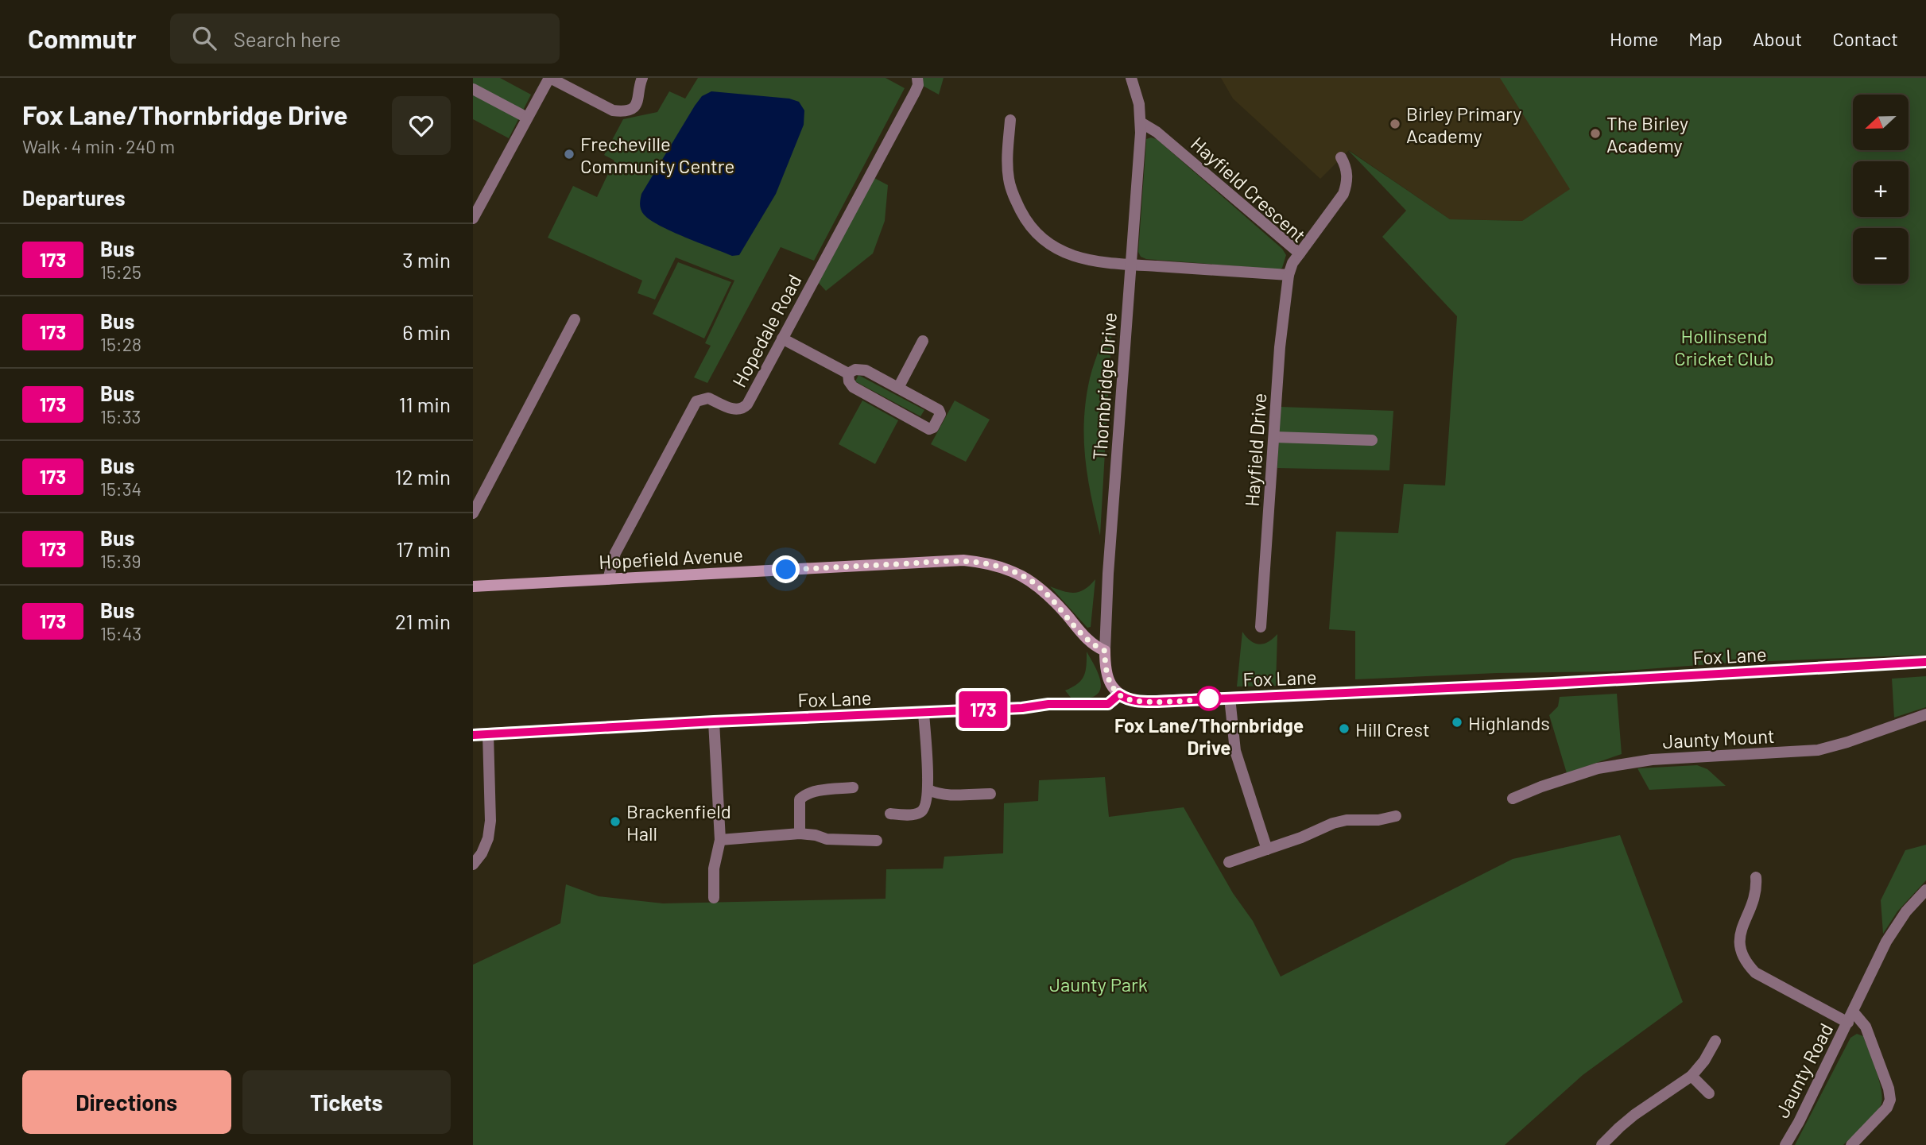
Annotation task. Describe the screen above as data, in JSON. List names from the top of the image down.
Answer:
{
  "streets": {
    "street": [
      "Hayfield Crescent",
      "Hopedale Road",
      "Thornbridge Drive",
      "Hayfield Drive",
      "Hopefield Avenue",
      "Fox Lane",
      "Jaunty Mount",
      "Jaunty Road"
    ]
  },
  "crossings": [
    ["Hayfield Crescent", "Thornbridge Drive"],
    ["Hayfield Crescent", "Hayfield Drive"],
    ["Hopedale Road", "Hopefield Avenue"],
    ["Thornbridge Drive", "Hopefield Avenue"],
    ["Thornbridge Drive", "Fox Lane"]
  ],
  "parks": ["Hollinsend Cricket Club", "Jaunty Park"],
  "places": [
    "Birley Primary Academy",
    "The Birley Academy",
    "Frecheville Community Centre",
    "Fox Lane/Thornbridge Drive",
    "Highlands",
    "Hill Crest",
    "Brackenfield Hall"
  ],
  "lines": ["bus line 173"],
  "north": "left",
  "page": {
    "header": "Commutr",
    "search": "Search here",
    "nav": [
      "Home",
      "Map",
      "About",
      "Contact"
    ],
    "heading": [
      ["Fox Lane/Thornbridge Drive", "Walk · 4 min · 240 m"],
      "Departures"
    ],
    "on_map": "173",
    "map_buttons": ["+", "−"],
    "list": [
      {
        "mark": "173",
        "name": "Bus",
        "note": "15:25",
        "value": "3 min"
      },
      {
        "mark": "173",
        "name": "Bus",
        "note": "15:28",
        "value": "6 min"
      },
      {
        "mark": "173",
        "name": "Bus",
        "note": "15:33",
        "value": "11 min"
      },
      {
        "mark": "173",
        "name": "Bus",
        "note": "15:34",
        "value": "12 min"
      },
      {
        "mark": "173",
        "name": "Bus",
        "note": "15:39",
        "value": "17 min"
      },
      {
        "mark": "173",
        "name": "Bus",
        "note": "15:43",
        "value": "21 min"
      }
    ],
    "buttons": ["Directions", "Tickets"]
  }
}
